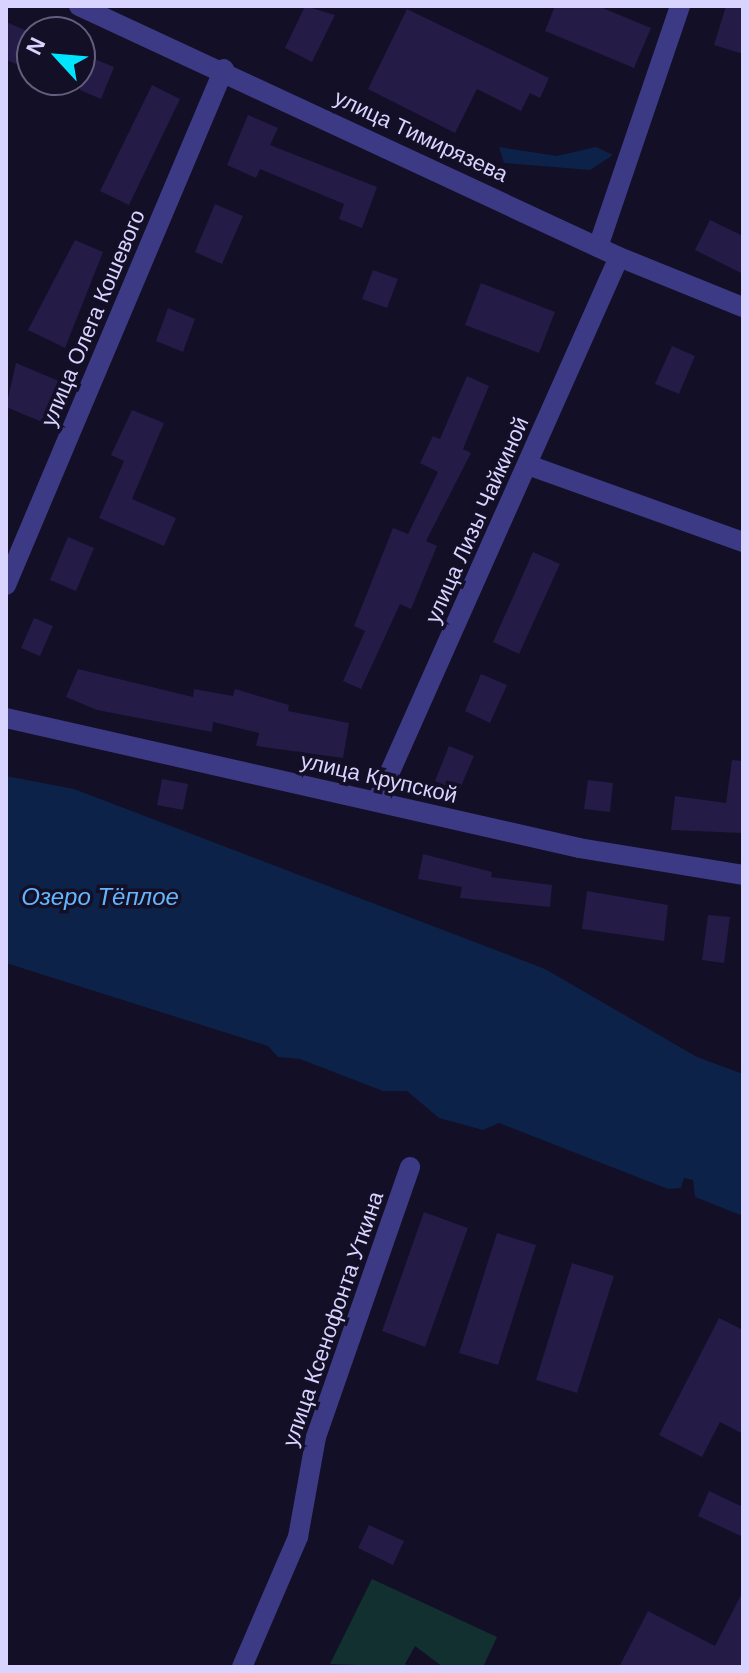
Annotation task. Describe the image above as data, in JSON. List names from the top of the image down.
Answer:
{
  "streets": {
    "street": [
      "улица Тимирязева",
      "улица Олега Кошевого",
      "улица Лизы Чайкиной",
      "улица Крупской",
      "улица Ксенофонта Уткина"
    ]
  },
  "crossings": [
    ["улица Тимирязева", "улица Олега Кошевого"],
    ["улица Тимирязева", "улица Лизы Чайкиной"],
    ["улица Лизы Чайкиной", "улица Крупской"]
  ],
  "water": ["Озеро Тёплое"],
  "north": "top left"
}
